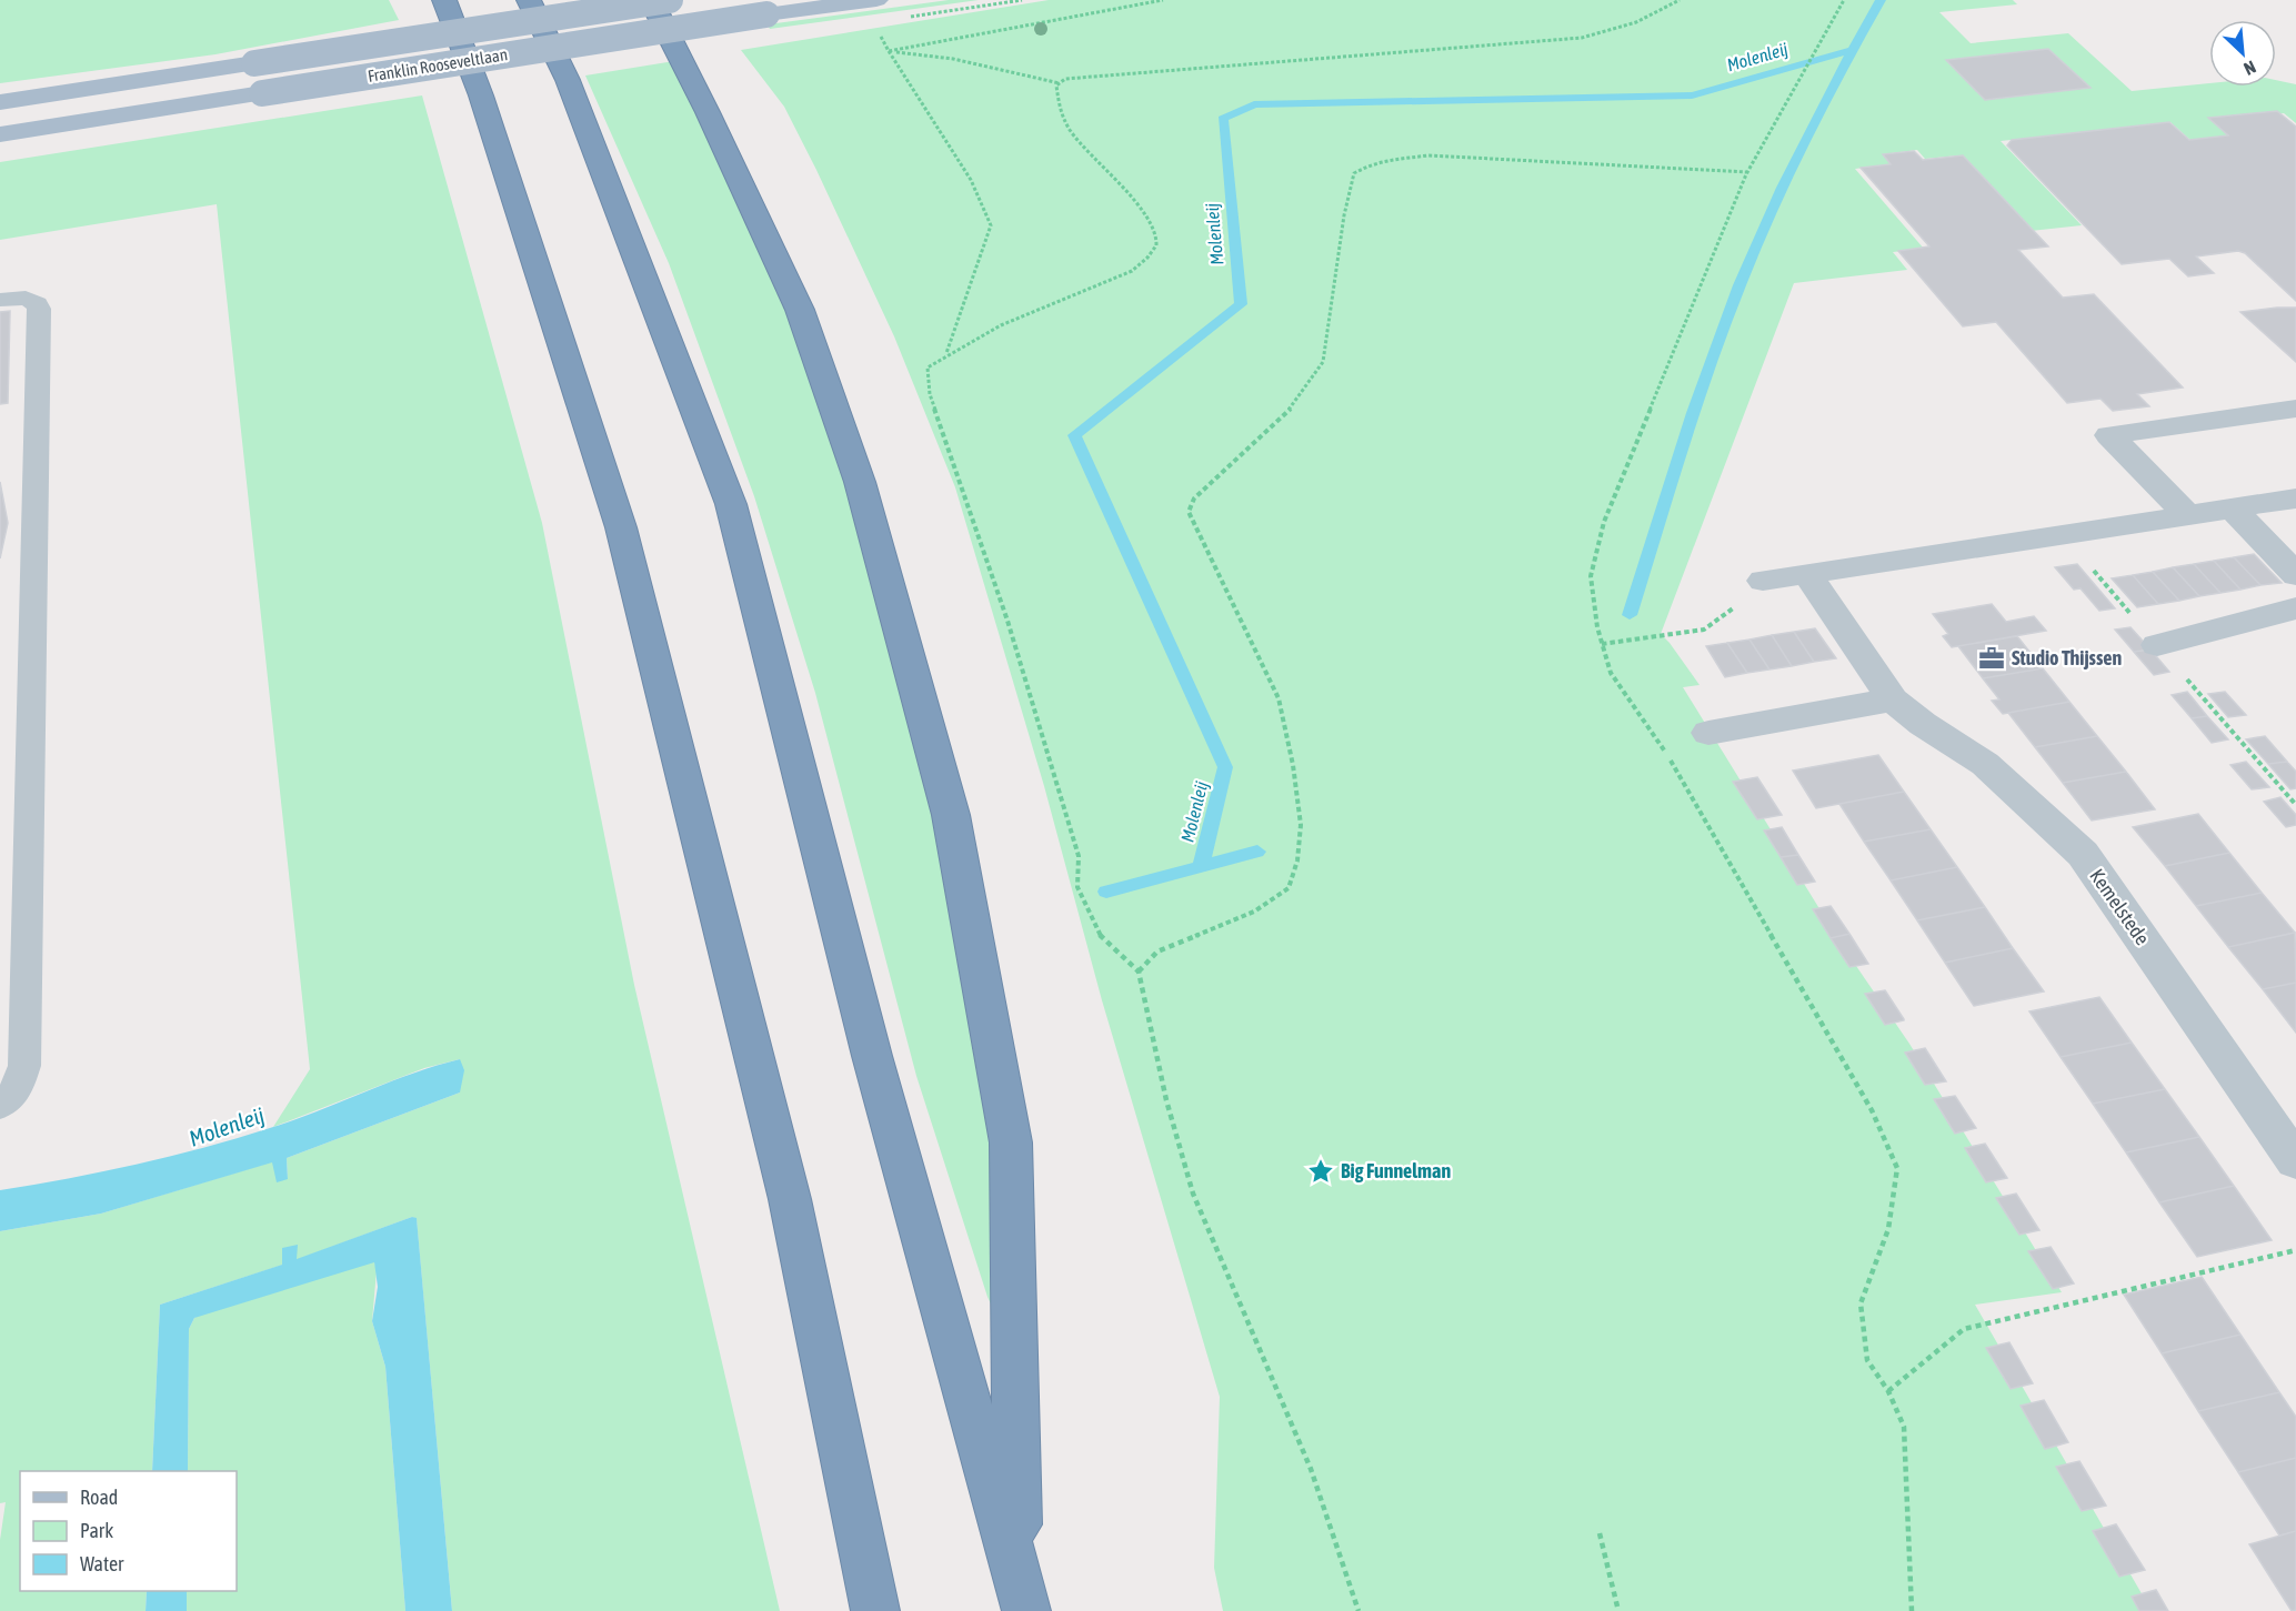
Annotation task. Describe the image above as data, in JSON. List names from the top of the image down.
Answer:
{
  "streets": {
    "main road": ["Franklin Rooseveltlaan"],
    "street": ["Kemelstede"]
  },
  "water": ["Molenleij"],
  "places": {
    "office": ["Studio Thijssen"],
    "place": ["Big Funnelman"]
  },
  "legend": ["Road", "Park", "Water"],
  "north": "bottom right"
}
